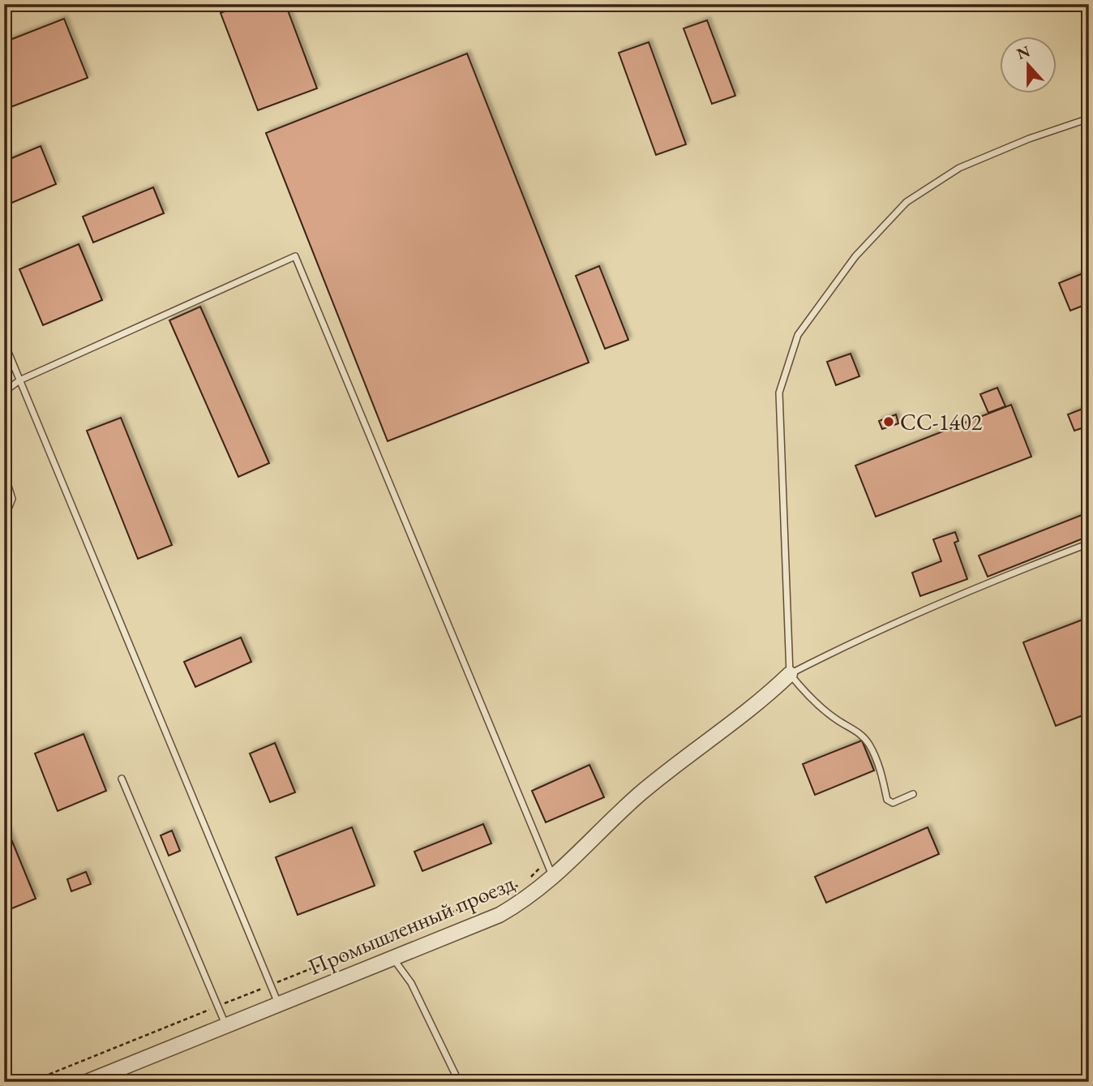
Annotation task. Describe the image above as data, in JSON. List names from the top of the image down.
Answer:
{
  "streets": {
    "street": ["Промышленный проезд"]
  },
  "places": ["СС-1402"],
  "north": "top"
}
